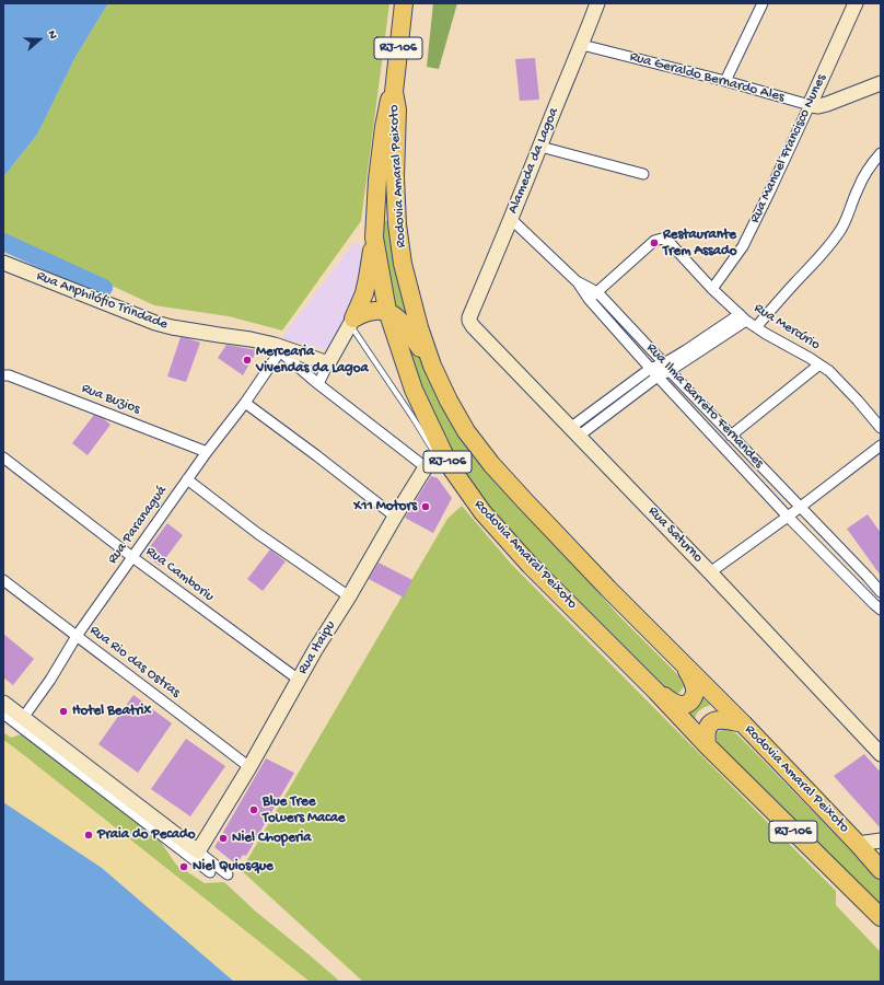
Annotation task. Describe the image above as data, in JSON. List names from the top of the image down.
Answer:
{
  "streets": {
    "highway": ["RJ-106", "Rodovia Amaral Peixoto"],
    "street": [
      "Rua Geraldo Bernardo Ales",
      "Rua Manoel Francisco Nunes",
      "Alameda da Lagoa",
      "Rua Anphilófio Trindade",
      "Rua Mercúrio",
      "Rua Buzios",
      "Rua Ilma Barreto Fernandes",
      "Rua Paranaguá",
      "Rua Saturno",
      "Rua Camboriu",
      "Rua Itaipu",
      "Rua Rio das Ostras"
    ]
  },
  "crossings": [
    ["Rua Geraldo Bernardo Ales", "Rua Manoel Francisco Nunes"],
    ["Rua Geraldo Bernardo Ales", "Alameda da Lagoa"],
    ["Rua Manoel Francisco Nunes", "Rua Mercúrio"],
    ["Alameda da Lagoa", "Rua Ilma Barreto Fernandes"],
    ["Alameda da Lagoa", "Rua Saturno"],
    ["Rodovia Amaral Peixoto", "Rua Itaipu"],
    ["Rua Anphilófio Trindade", "Rua Paranaguá"],
    ["Rua Mercúrio", "Rua Ilma Barreto Fernandes"],
    ["Rua Buzios", "Rua Paranaguá"],
    ["Rua Paranaguá", "Rua Camboriu"],
    ["Rua Paranaguá", "Rua Rio das Ostras"],
    ["Rua Camboriu", "Rua Itaipu"],
    ["Rua Itaipu", "Rua Rio das Ostras"]
  ],
  "places": [
    "Restaurante Trem Assado",
    "Mercearia Vivendas da Lagoa",
    "X11 Motors",
    "Hotel Beatrix",
    "Blue Tree Towers Macae",
    "Praia do Pecado",
    "Niel Choperia",
    "Niel Quiosque"
  ],
  "north": "right"
}
